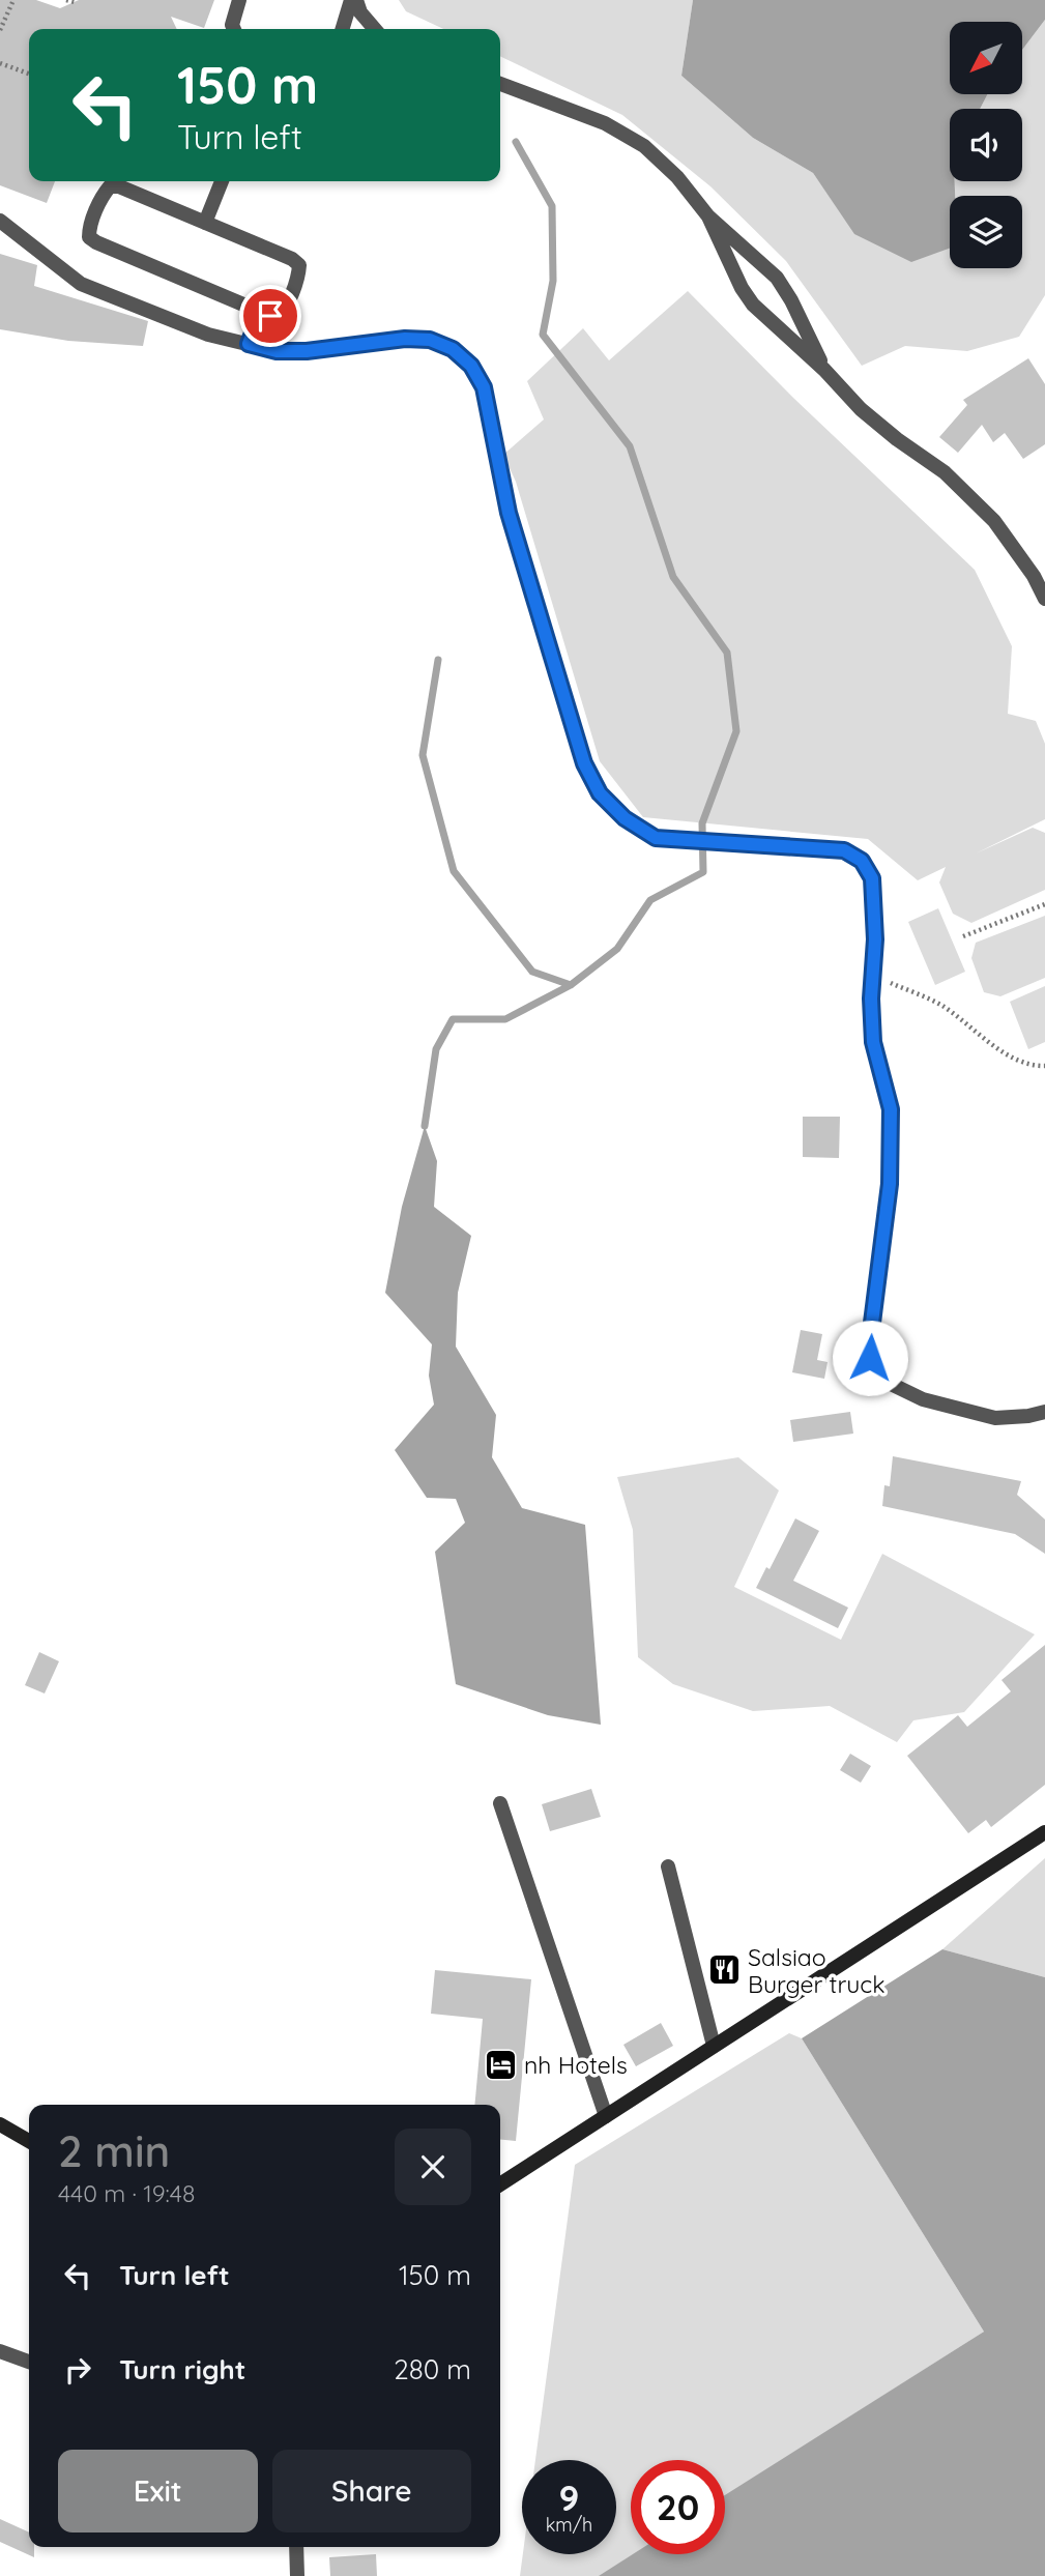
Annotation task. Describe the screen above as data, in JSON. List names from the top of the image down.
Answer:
{
  "places": {
    "restaurant": ["Salsiao Burger truck"],
    "hotel": ["nh Hotels"]
  },
  "north": "bottom left",
  "page": {
    "turn": ["150 m", "Turn left"],
    "heading": ["2 min", "440 m · 19:48"],
    "list": [
      {
        "name": "Turn left",
        "value": "150 m"
      },
      {
        "name": "Turn right",
        "value": "280 m"
      }
    ],
    "buttons": ["Exit", "Share"],
    "speed": "9 km/h",
    "limit": "20"
  }
}
